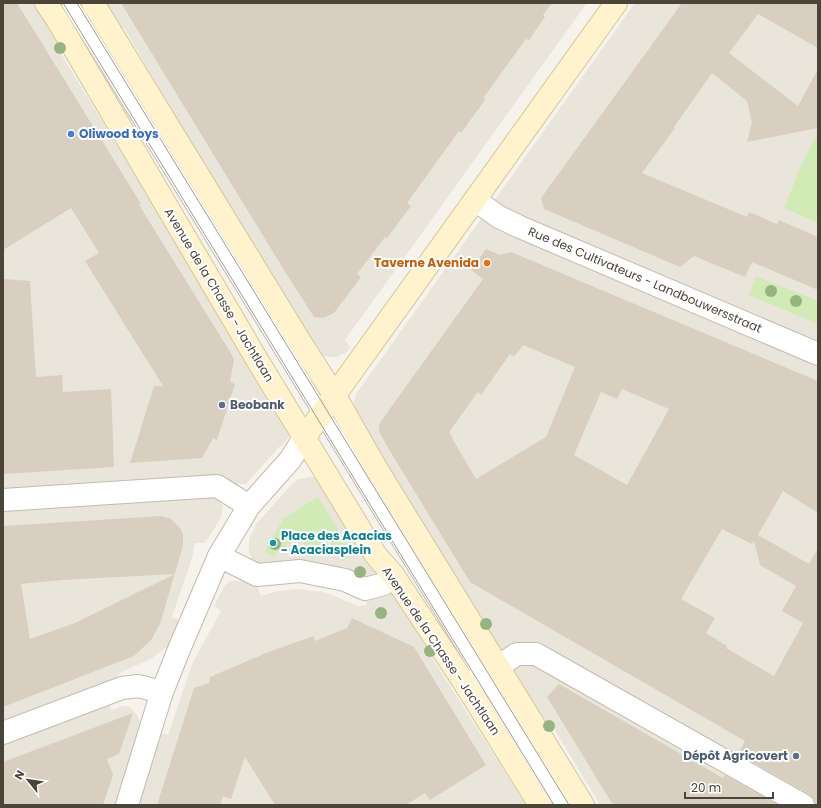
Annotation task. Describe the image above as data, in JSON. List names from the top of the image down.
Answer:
{
  "streets": {
    "street": ["Rue des Cultivateurs - Landbouwersstraat", "Avenue de la Chasse - Jachtlaan"]
  },
  "places": [
    "Oliwood toys",
    "Taverne Avenida",
    "Beobank",
    "Place des Acacias - Acaciasplein",
    "Dépôt Agricovert"
  ],
  "scale_bar": "20 m",
  "north": "top left"
}
